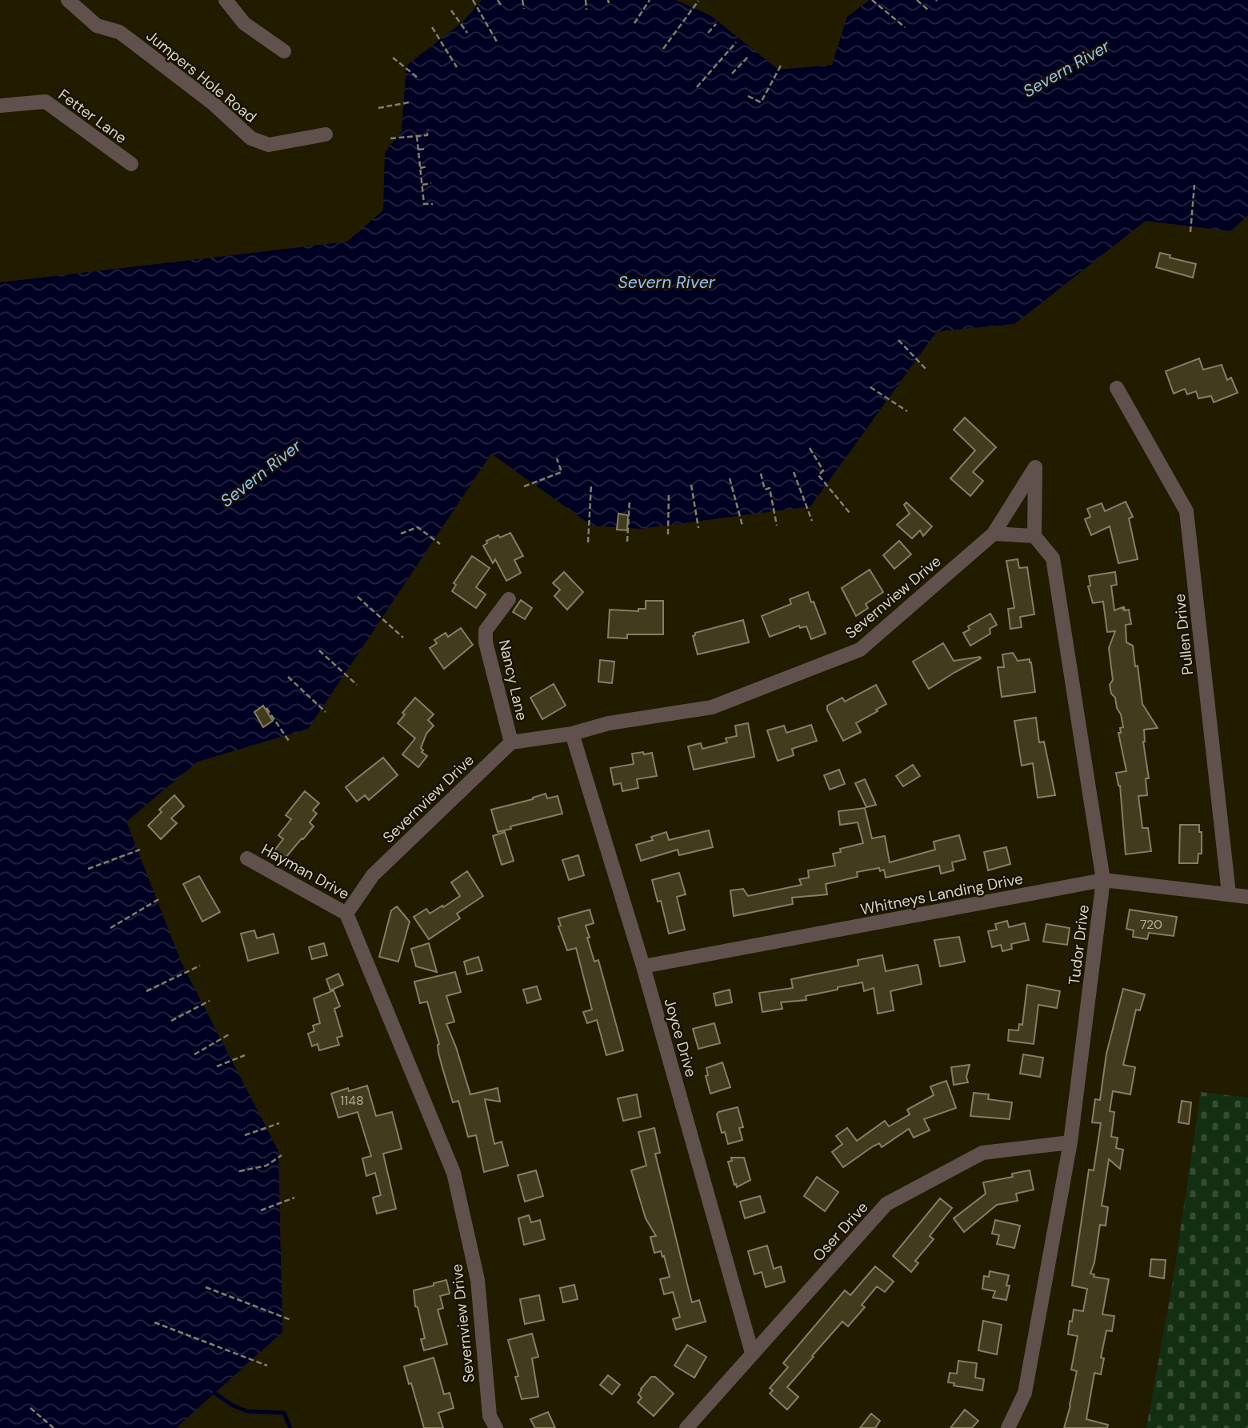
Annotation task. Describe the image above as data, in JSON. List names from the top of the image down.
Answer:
{
  "streets": {
    "street": [
      "Jumpers Hole Road",
      "Fetter Lane",
      "Severnview Drive",
      "Pullen Drive",
      "Nancy Lane",
      "Hayman Drive",
      "Whitneys Landing Drive",
      "Tudor Drive",
      "Joyce Drive",
      "Oser Drive"
    ]
  },
  "crossings": [
    ["Severnview Drive", "Nancy Lane"],
    ["Severnview Drive", "Hayman Drive"],
    ["Severnview Drive", "Tudor Drive"],
    ["Severnview Drive", "Joyce Drive"],
    ["Pullen Drive", "Whitneys Landing Drive"],
    ["Whitneys Landing Drive", "Tudor Drive"],
    ["Whitneys Landing Drive", "Joyce Drive"],
    ["Tudor Drive", "Oser Drive"],
    ["Joyce Drive", "Oser Drive"]
  ],
  "water": ["Severn River"],
  "house_numbers": ["720", "1148"]
}
